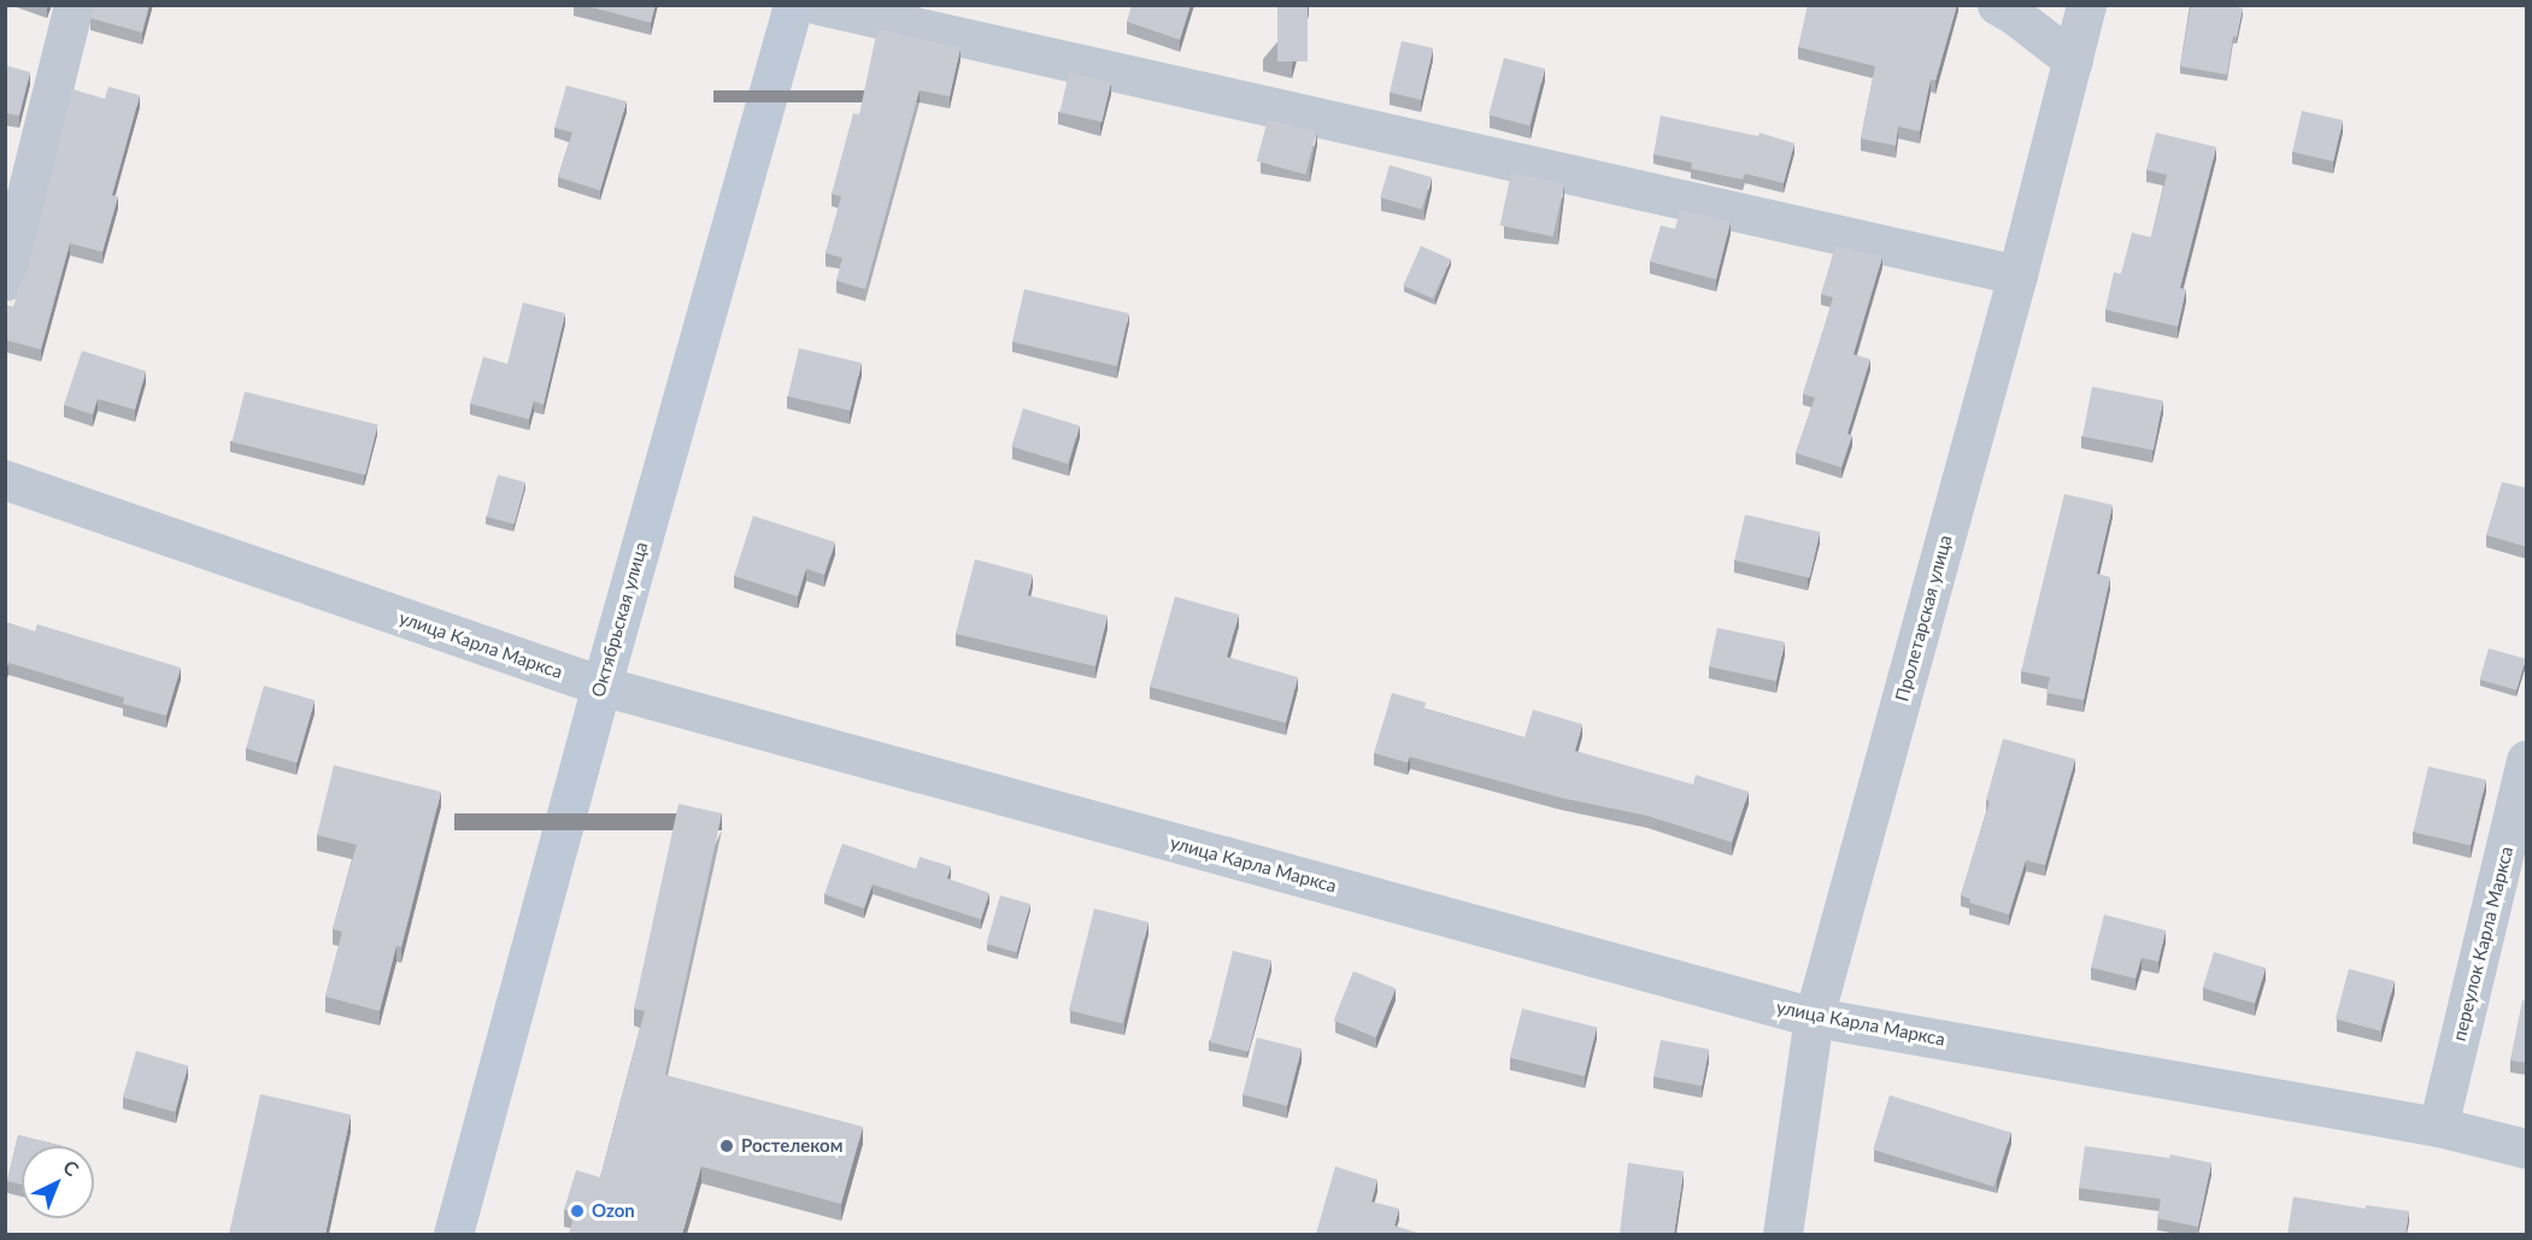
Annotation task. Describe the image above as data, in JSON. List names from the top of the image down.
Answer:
{
  "streets": {
    "main road": ["Октябрьская улица"],
    "street": ["Пролетарская улица", "улица Карла Маркса", "переулок Карла Маркса"]
  },
  "crossings": [
    ["Пролетарская улица", "улица Карла Маркса"],
    ["Октябрьская улица", "улица Карла Маркса"],
    ["улица Карла Маркса", "переулок Карла Маркса"]
  ],
  "places": ["Ростелеком", "Ozon"],
  "north": "top right"
}
